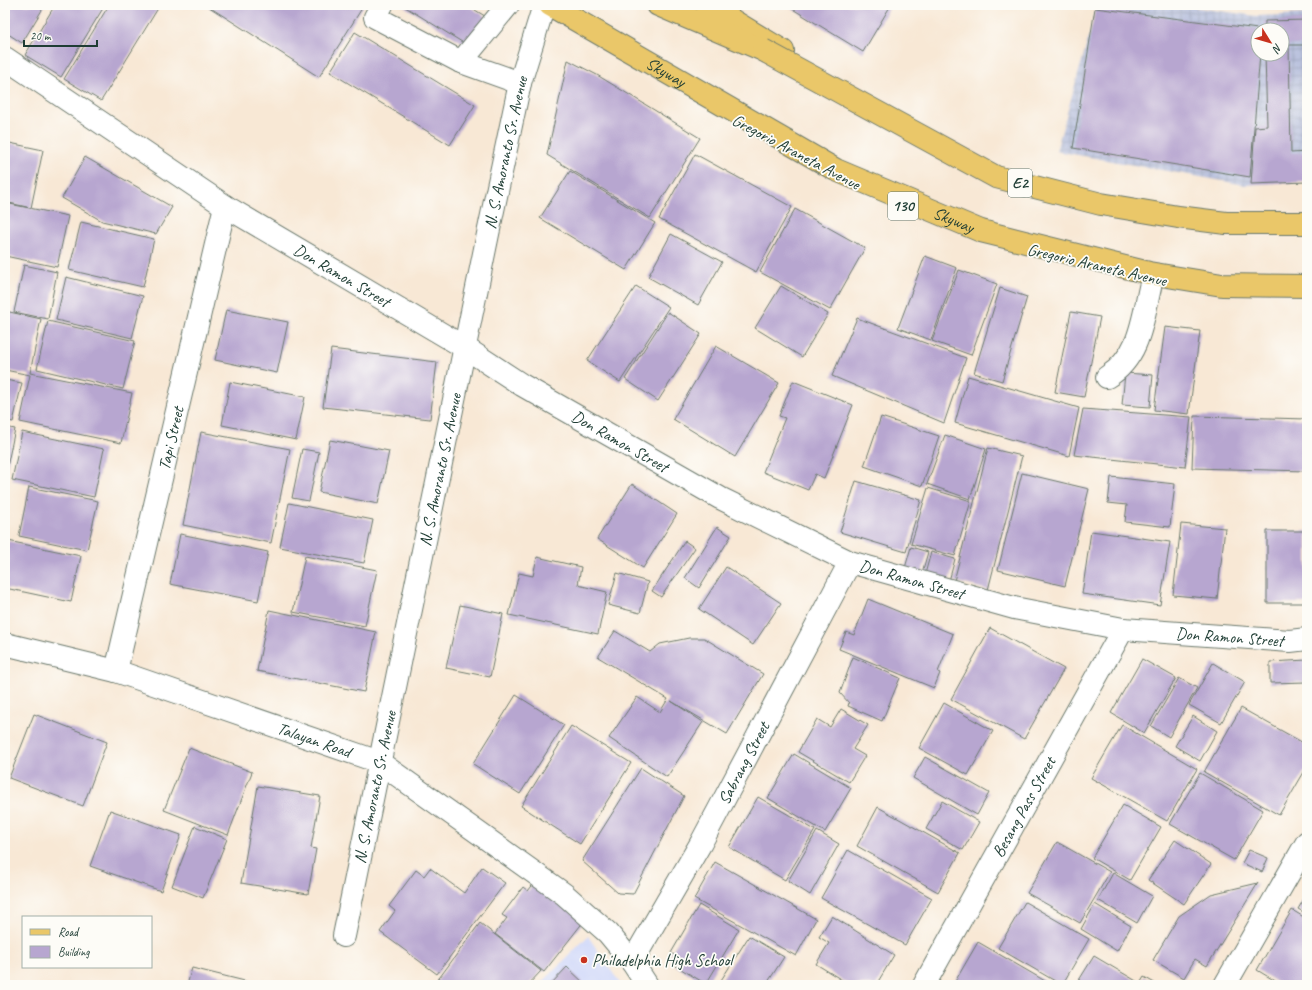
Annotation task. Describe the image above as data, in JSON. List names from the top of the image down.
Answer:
{
  "streets": {
    "main road": [
      "Skyway",
      "Gregorio Araneta Avenue",
      "E2",
      "130"
    ],
    "street": [
      "N. S. Amoranto Sr. Avenue",
      "Don Ramon Street",
      "Tapi Street",
      "Talayan Road",
      "Sabrang Street",
      "Besang Pass Street"
    ]
  },
  "crossings": [
    ["Skyway", "Gregorio Araneta Avenue"],
    ["Skyway", "N. S. Amoranto Sr. Avenue"],
    ["Gregorio Araneta Avenue", "N. S. Amoranto Sr. Avenue"],
    ["N. S. Amoranto Sr. Avenue", "Don Ramon Street"],
    ["N. S. Amoranto Sr. Avenue", "Talayan Road"],
    ["Don Ramon Street", "Tapi Street"],
    ["Don Ramon Street", "Sabrang Street"],
    ["Don Ramon Street", "Besang Pass Street"],
    ["Tapi Street", "Talayan Road"],
    ["Talayan Road", "Sabrang Street"]
  ],
  "places": ["Philadelphia High School"],
  "legend": ["Road", "Building"],
  "scale_bar": "20 m",
  "north": "bottom right"
}
